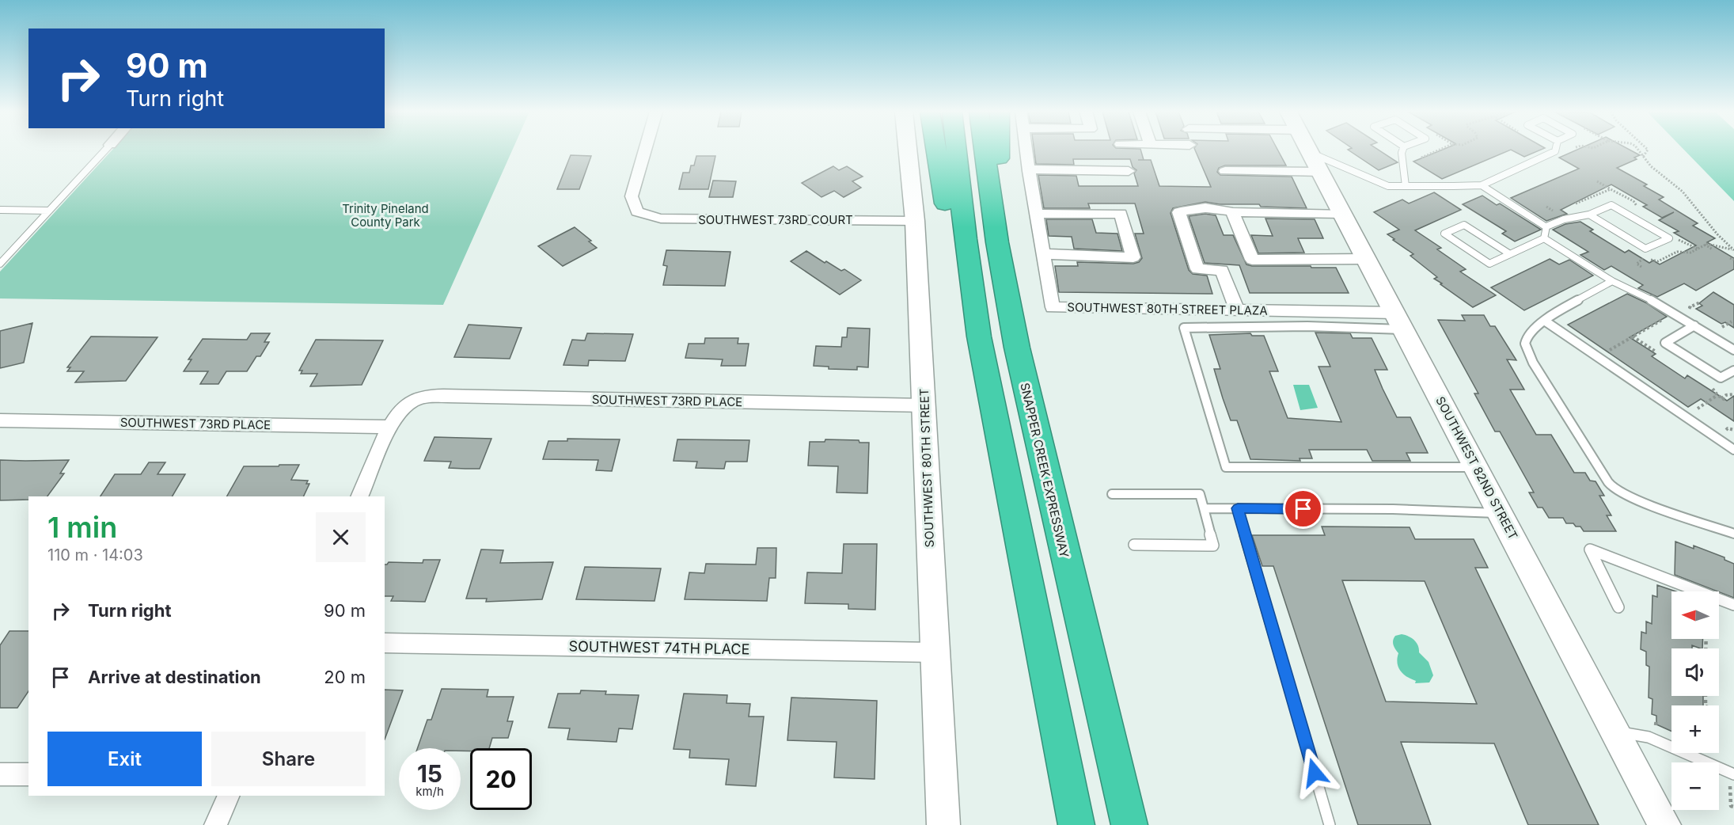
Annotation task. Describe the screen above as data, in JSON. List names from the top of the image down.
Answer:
{
  "streets": {
    "highway": ["SNAPPER CREEK EXPRESSWAY"],
    "street": [
      "SOUTHWEST 73RD COURT",
      "SOUTHWEST 80TH STREET PLAZA",
      "SOUTHWEST 73RD PLACE",
      "SOUTHWEST 80TH STREET",
      "SOUTHWEST 82ND STREET",
      "SOUTHWEST 74TH PLACE"
    ]
  },
  "crossings": [
    ["SOUTHWEST 73RD COURT", "SOUTHWEST 80TH STREET"],
    ["SOUTHWEST 80TH STREET PLAZA", "SOUTHWEST 82ND STREET"],
    ["SOUTHWEST 73RD PLACE", "SOUTHWEST 80TH STREET"],
    ["SOUTHWEST 80TH STREET", "SOUTHWEST 74TH PLACE"]
  ],
  "parks": ["Trinity Pineland County Park"],
  "north": "left",
  "page": {
    "turn": ["90 m", "Turn right"],
    "heading": ["1 min", "110 m · 14:03"],
    "list": [
      {
        "name": "Turn right",
        "value": "90 m"
      },
      {
        "name": "Arrive at destination",
        "value": "20 m"
      }
    ],
    "map_buttons": ["+", "−"],
    "buttons": ["Exit", "Share"],
    "speed": "15 km/h",
    "limit": "20"
  }
}
